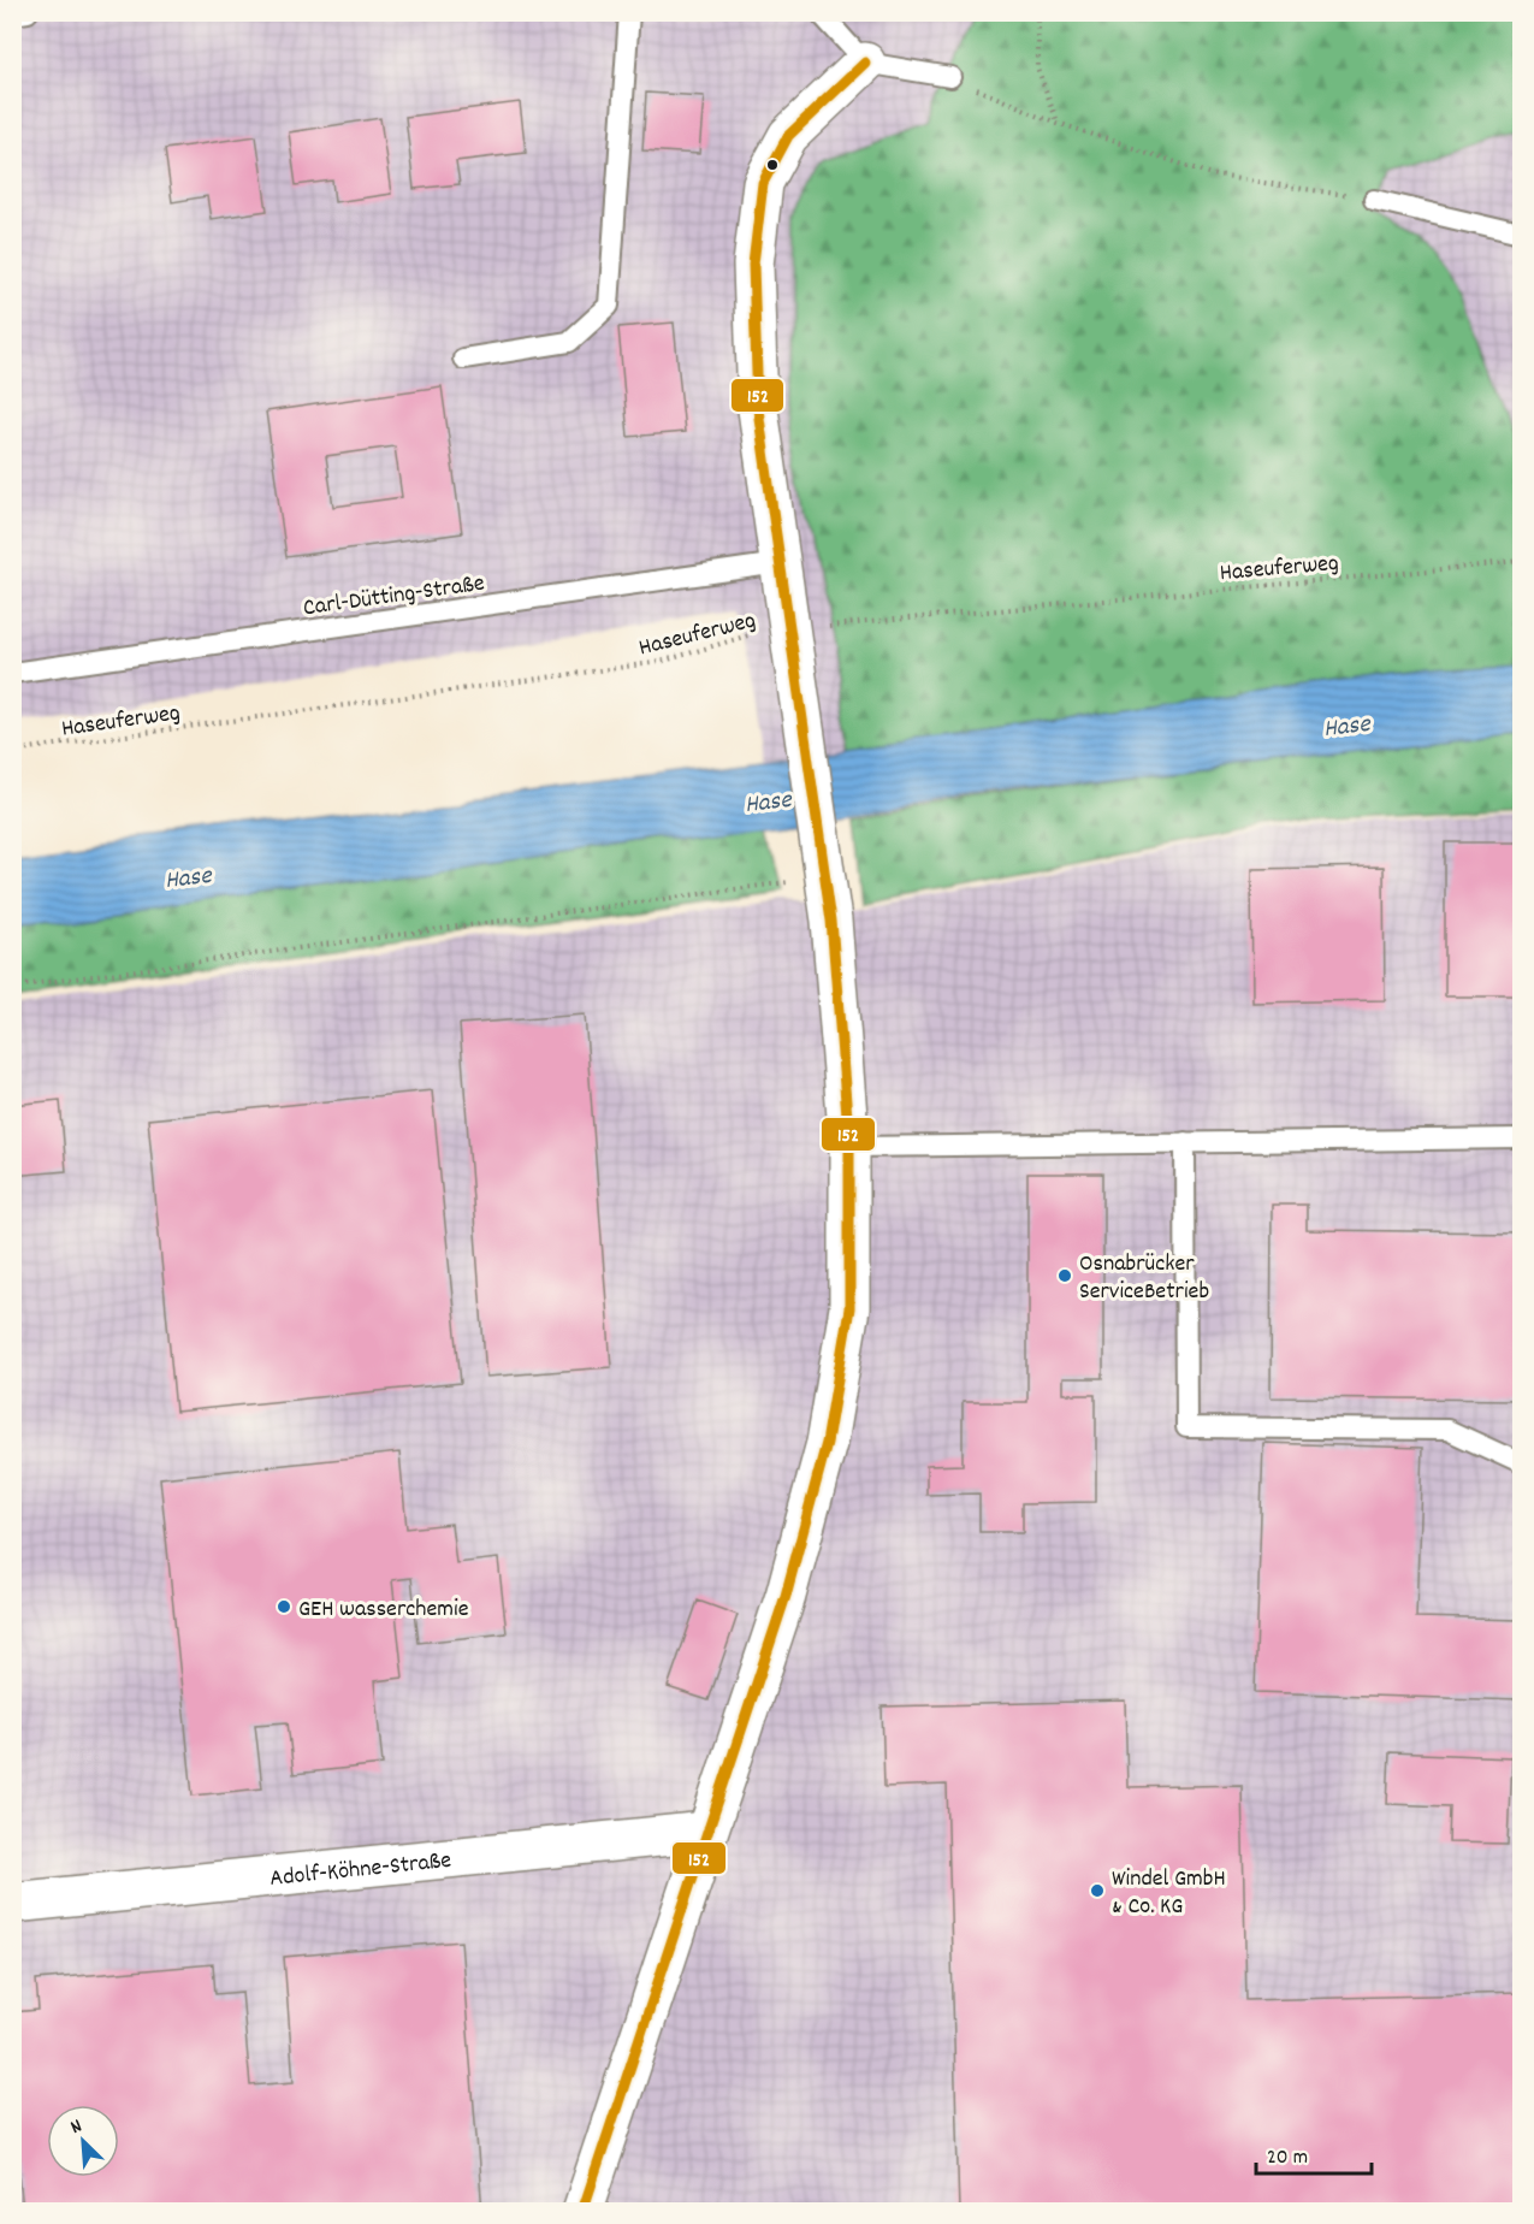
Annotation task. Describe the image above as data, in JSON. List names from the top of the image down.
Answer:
{
  "streets": {
    "street": ["Adolf-Köhne-Straße"],
    "lane": ["Carl-Dütting-Straße"],
    "path": ["Haseuferweg"]
  },
  "water": ["Hase"],
  "places": ["Osnabrücker ServiceBetrieb", "GEH wasserchemie", "Windel GmbH & Co. KG"],
  "lines": ["transit line 152"],
  "scale_bar": "20 m",
  "north": "top left"
}
